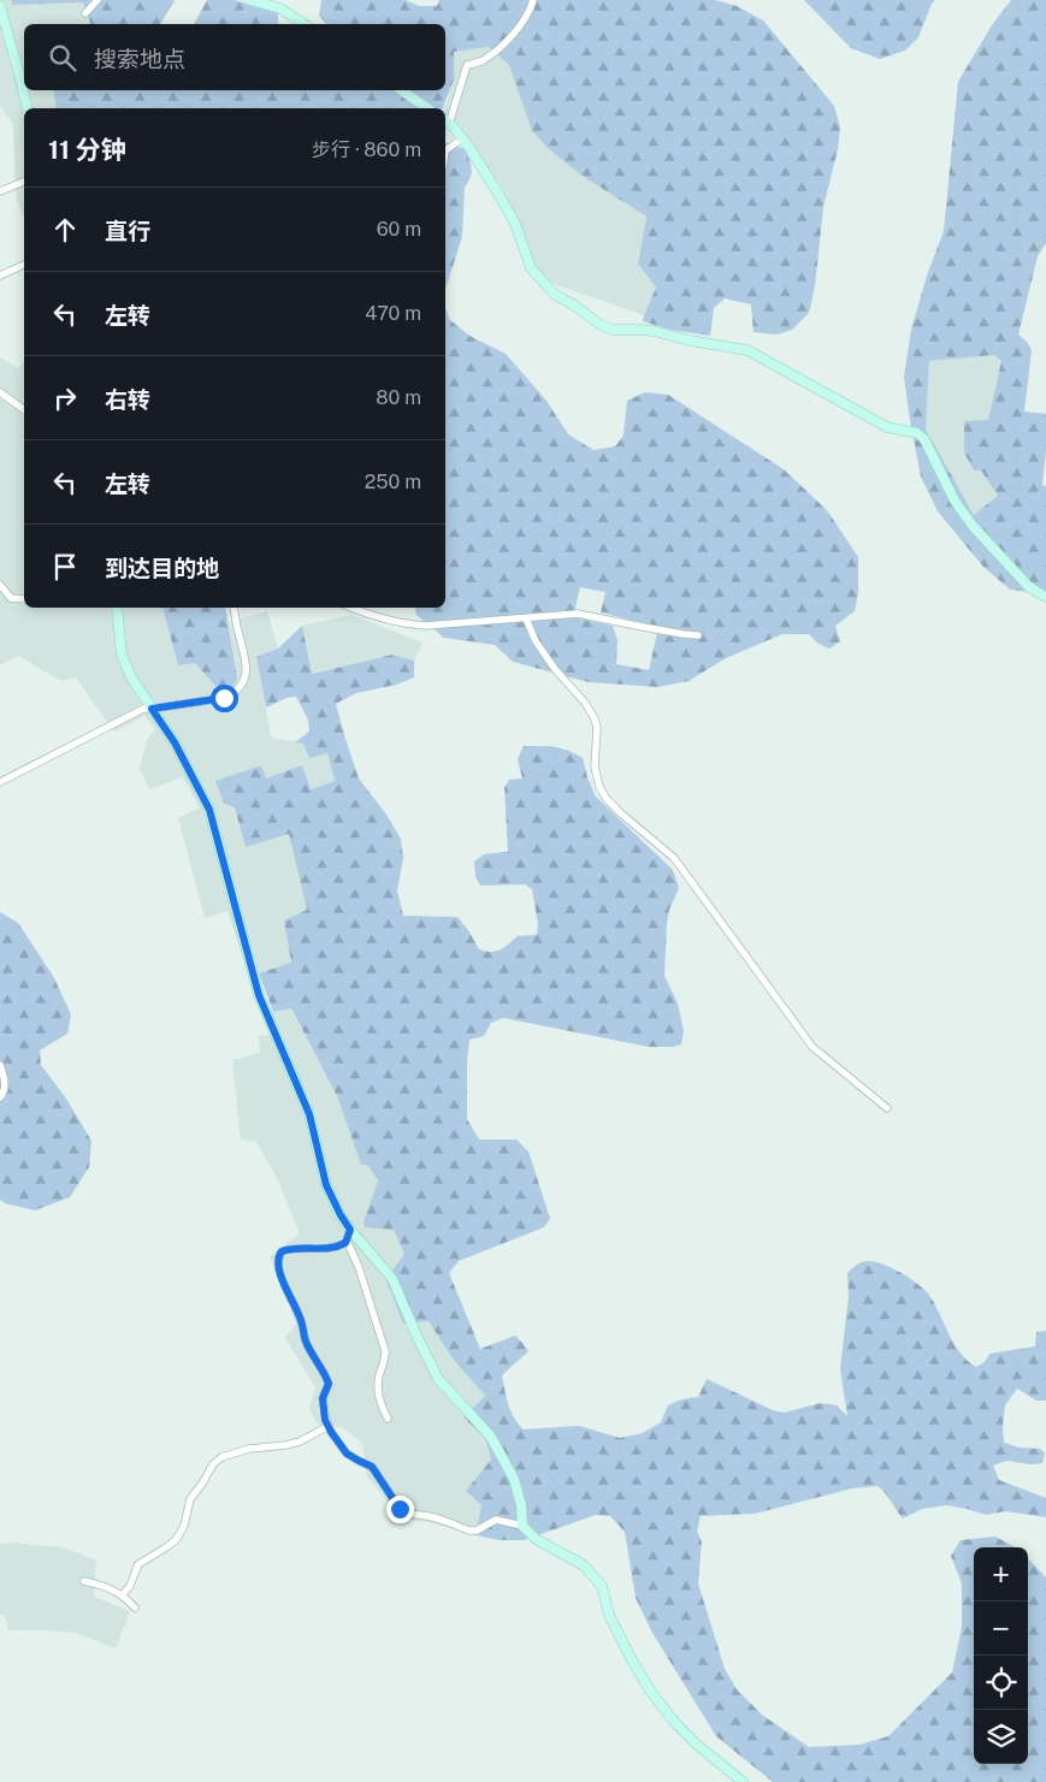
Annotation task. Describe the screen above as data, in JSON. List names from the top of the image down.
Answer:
{
  "page": {
    "search": "搜索地点",
    "heading": ["11 分钟", "步行 · 860 m"],
    "list": [
      ["直行", "60 m"],
      ["左转", "470 m"],
      ["右转", "80 m"],
      ["左转", "250 m"],
      "到达目的地"
    ],
    "map_buttons": ["+", "−"]
  }
}
